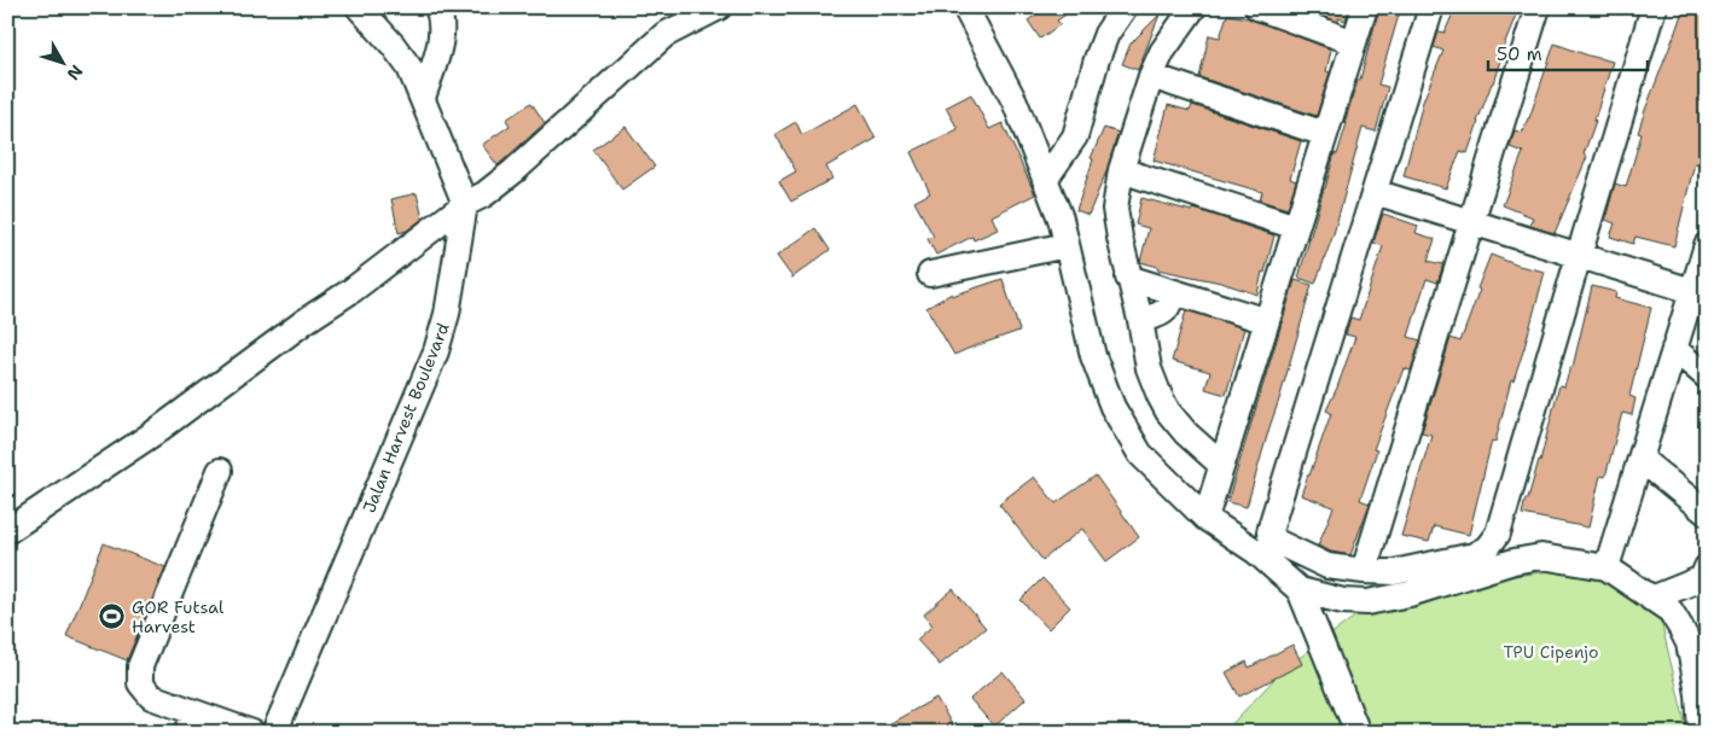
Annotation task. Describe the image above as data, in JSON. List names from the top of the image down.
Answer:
{
  "streets": {
    "street": ["Jalan Harvest Boulevard"]
  },
  "parks": ["TPU Cipenjo"],
  "places": {
    "sports": ["GOR Futsal Harvest"]
  },
  "scale_bar": "50 m",
  "north": "bottom right"
}
